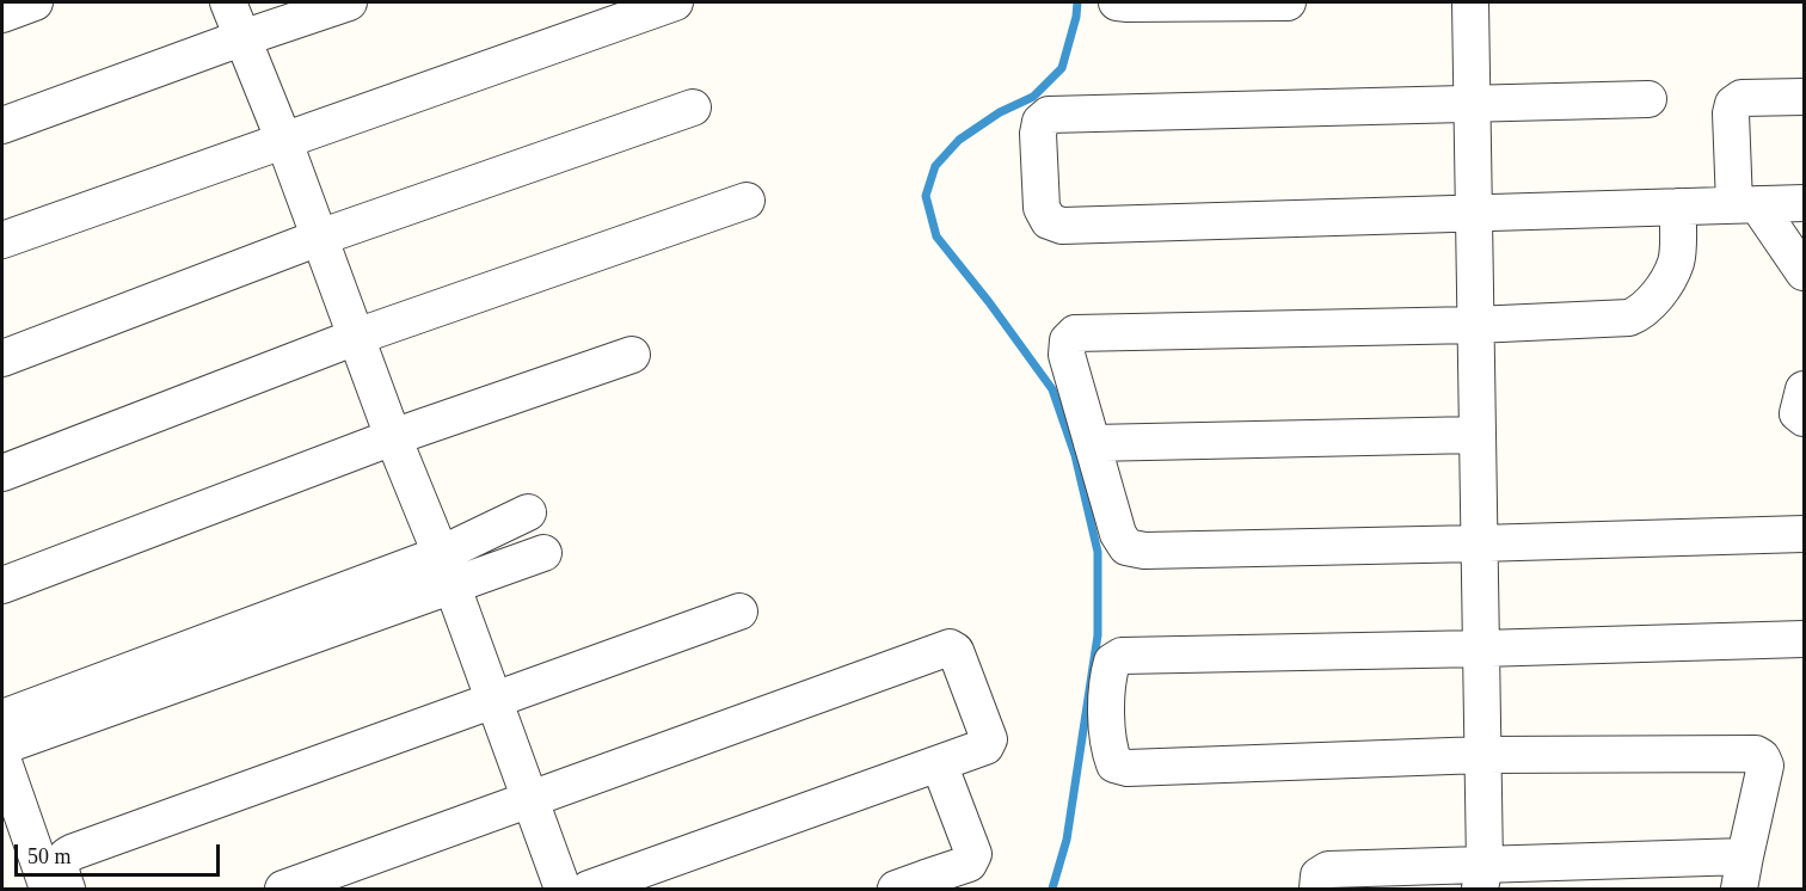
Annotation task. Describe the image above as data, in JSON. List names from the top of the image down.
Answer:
{
  "scale_bar": "50 m"
}
